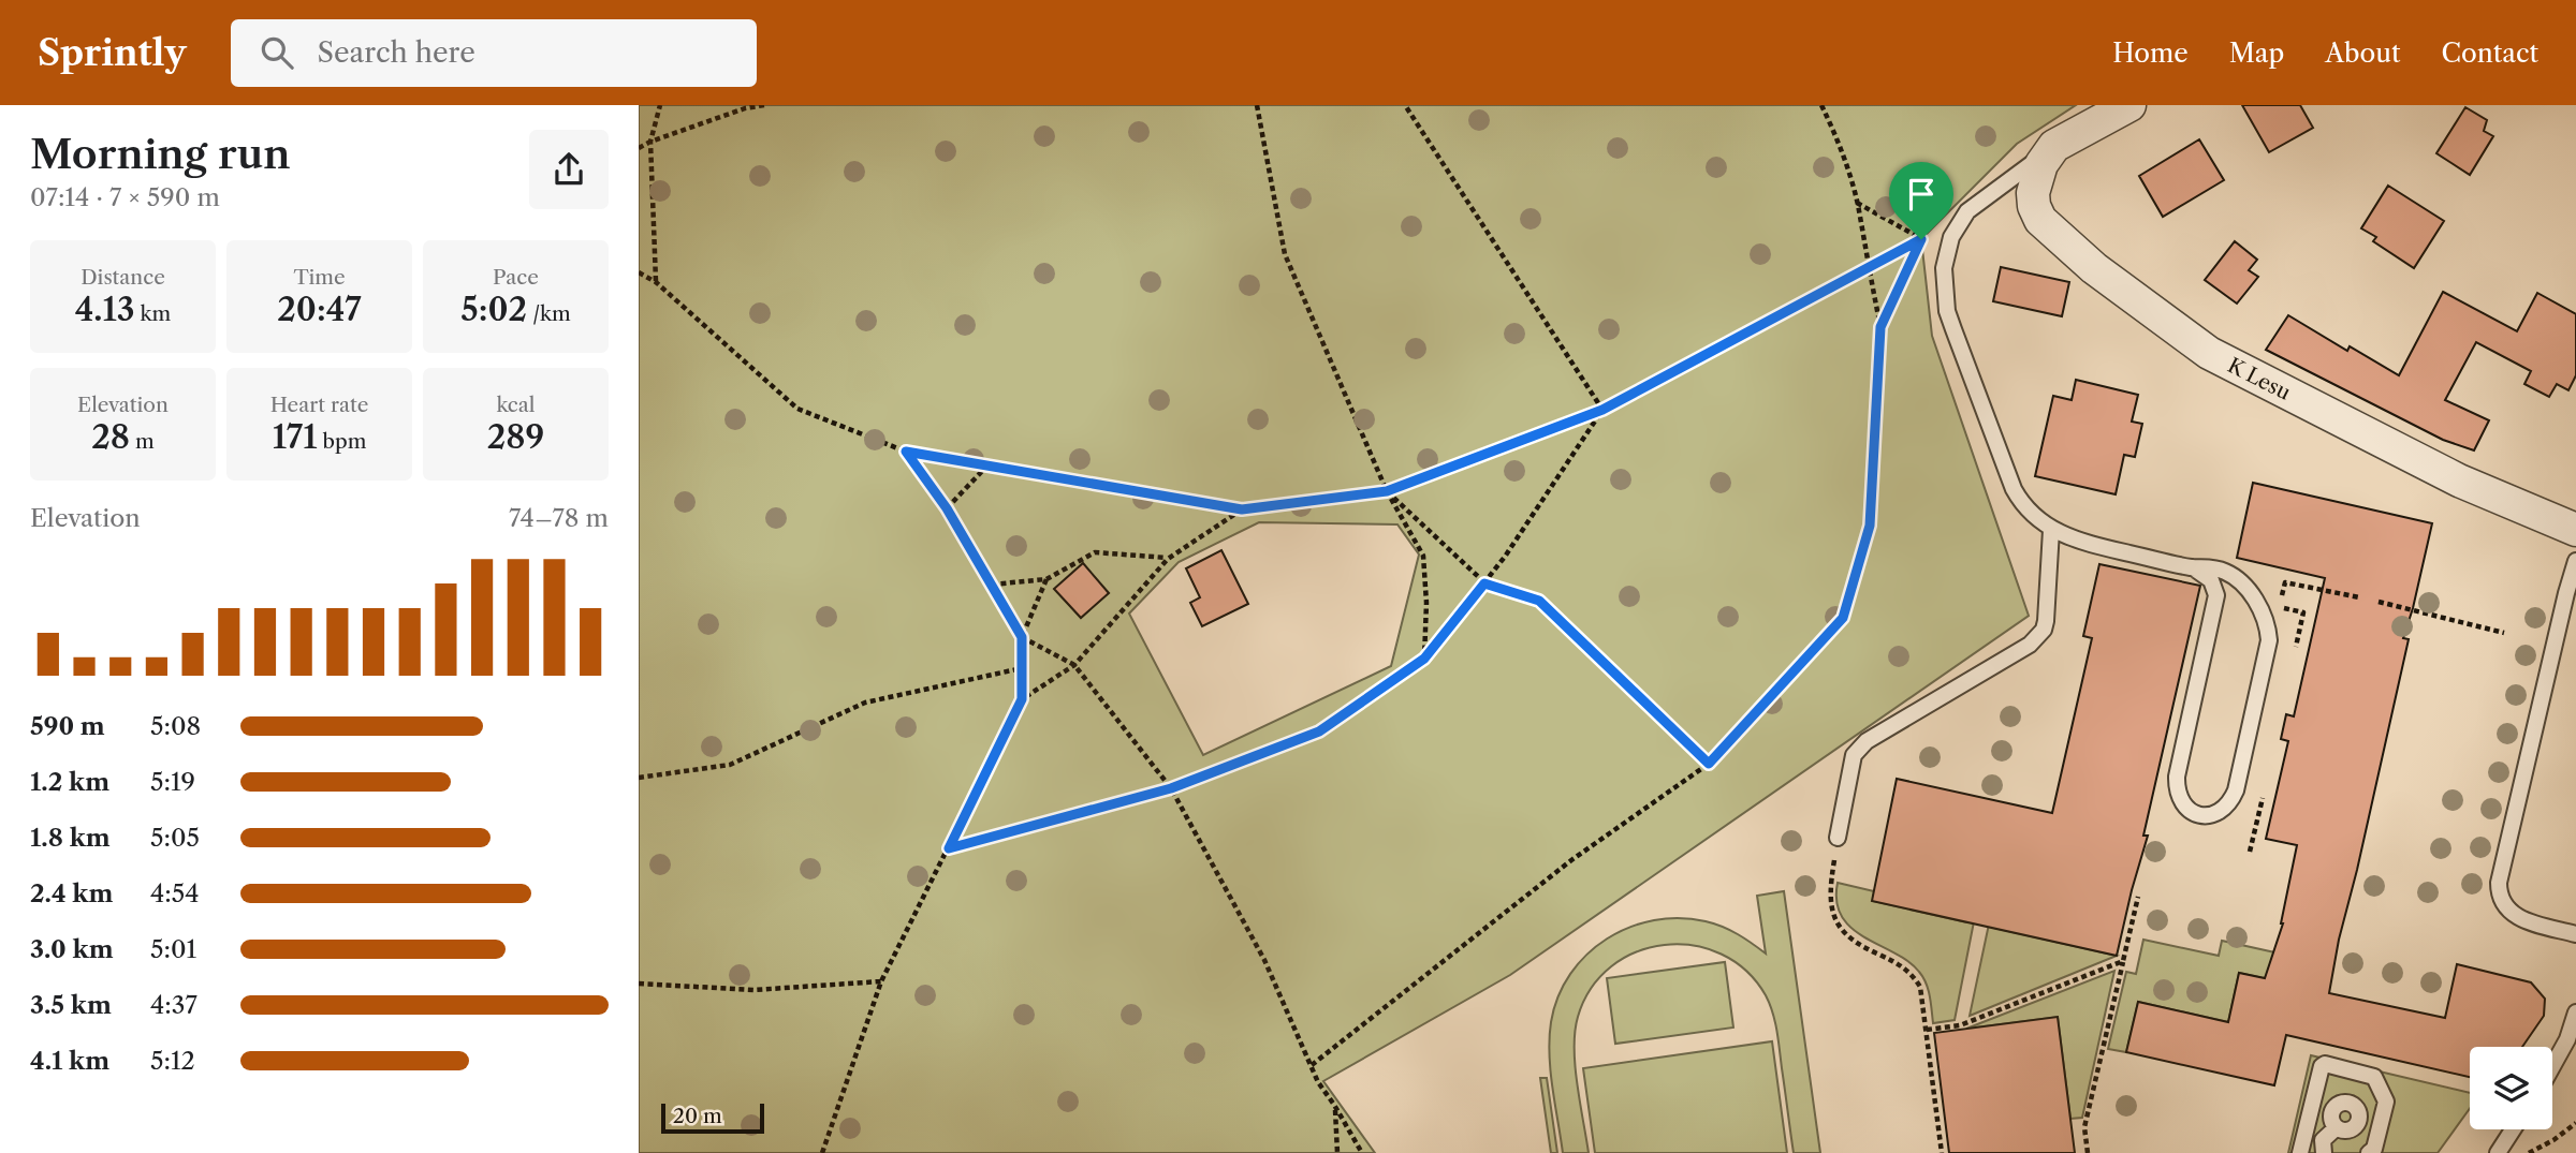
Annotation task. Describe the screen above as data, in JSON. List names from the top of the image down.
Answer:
{
  "streets": {
    "street": ["K Lesu"]
  },
  "scale_bar": "20 m",
  "page": {
    "header": "Sprintly",
    "search": "Search here",
    "nav": [
      "Home",
      "Map",
      "About",
      "Contact"
    ],
    "heading": ["Morning run", "07:14 · 7 × 590 m"],
    "stats": [
      ["Distance", "4.13 km"],
      ["Time", "20:47"],
      ["Pace", "5:02 /km"],
      ["Elevation", "28 m"],
      ["Heart rate", "171 bpm"],
      ["kcal", "289"]
    ],
    "chart": ["Elevation", "74–78 m"],
    "list": [
      {
        "name": "590 m",
        "note": "5:08"
      },
      {
        "name": "1.2 km",
        "note": "5:19"
      },
      {
        "name": "1.8 km",
        "note": "5:05"
      },
      {
        "name": "2.4 km",
        "note": "4:54"
      },
      {
        "name": "3.0 km",
        "note": "5:01"
      },
      {
        "name": "3.5 km",
        "note": "4:37"
      },
      {
        "name": "4.1 km",
        "note": "5:12"
      }
    ],
    "scale": "20 m"
  }
}
